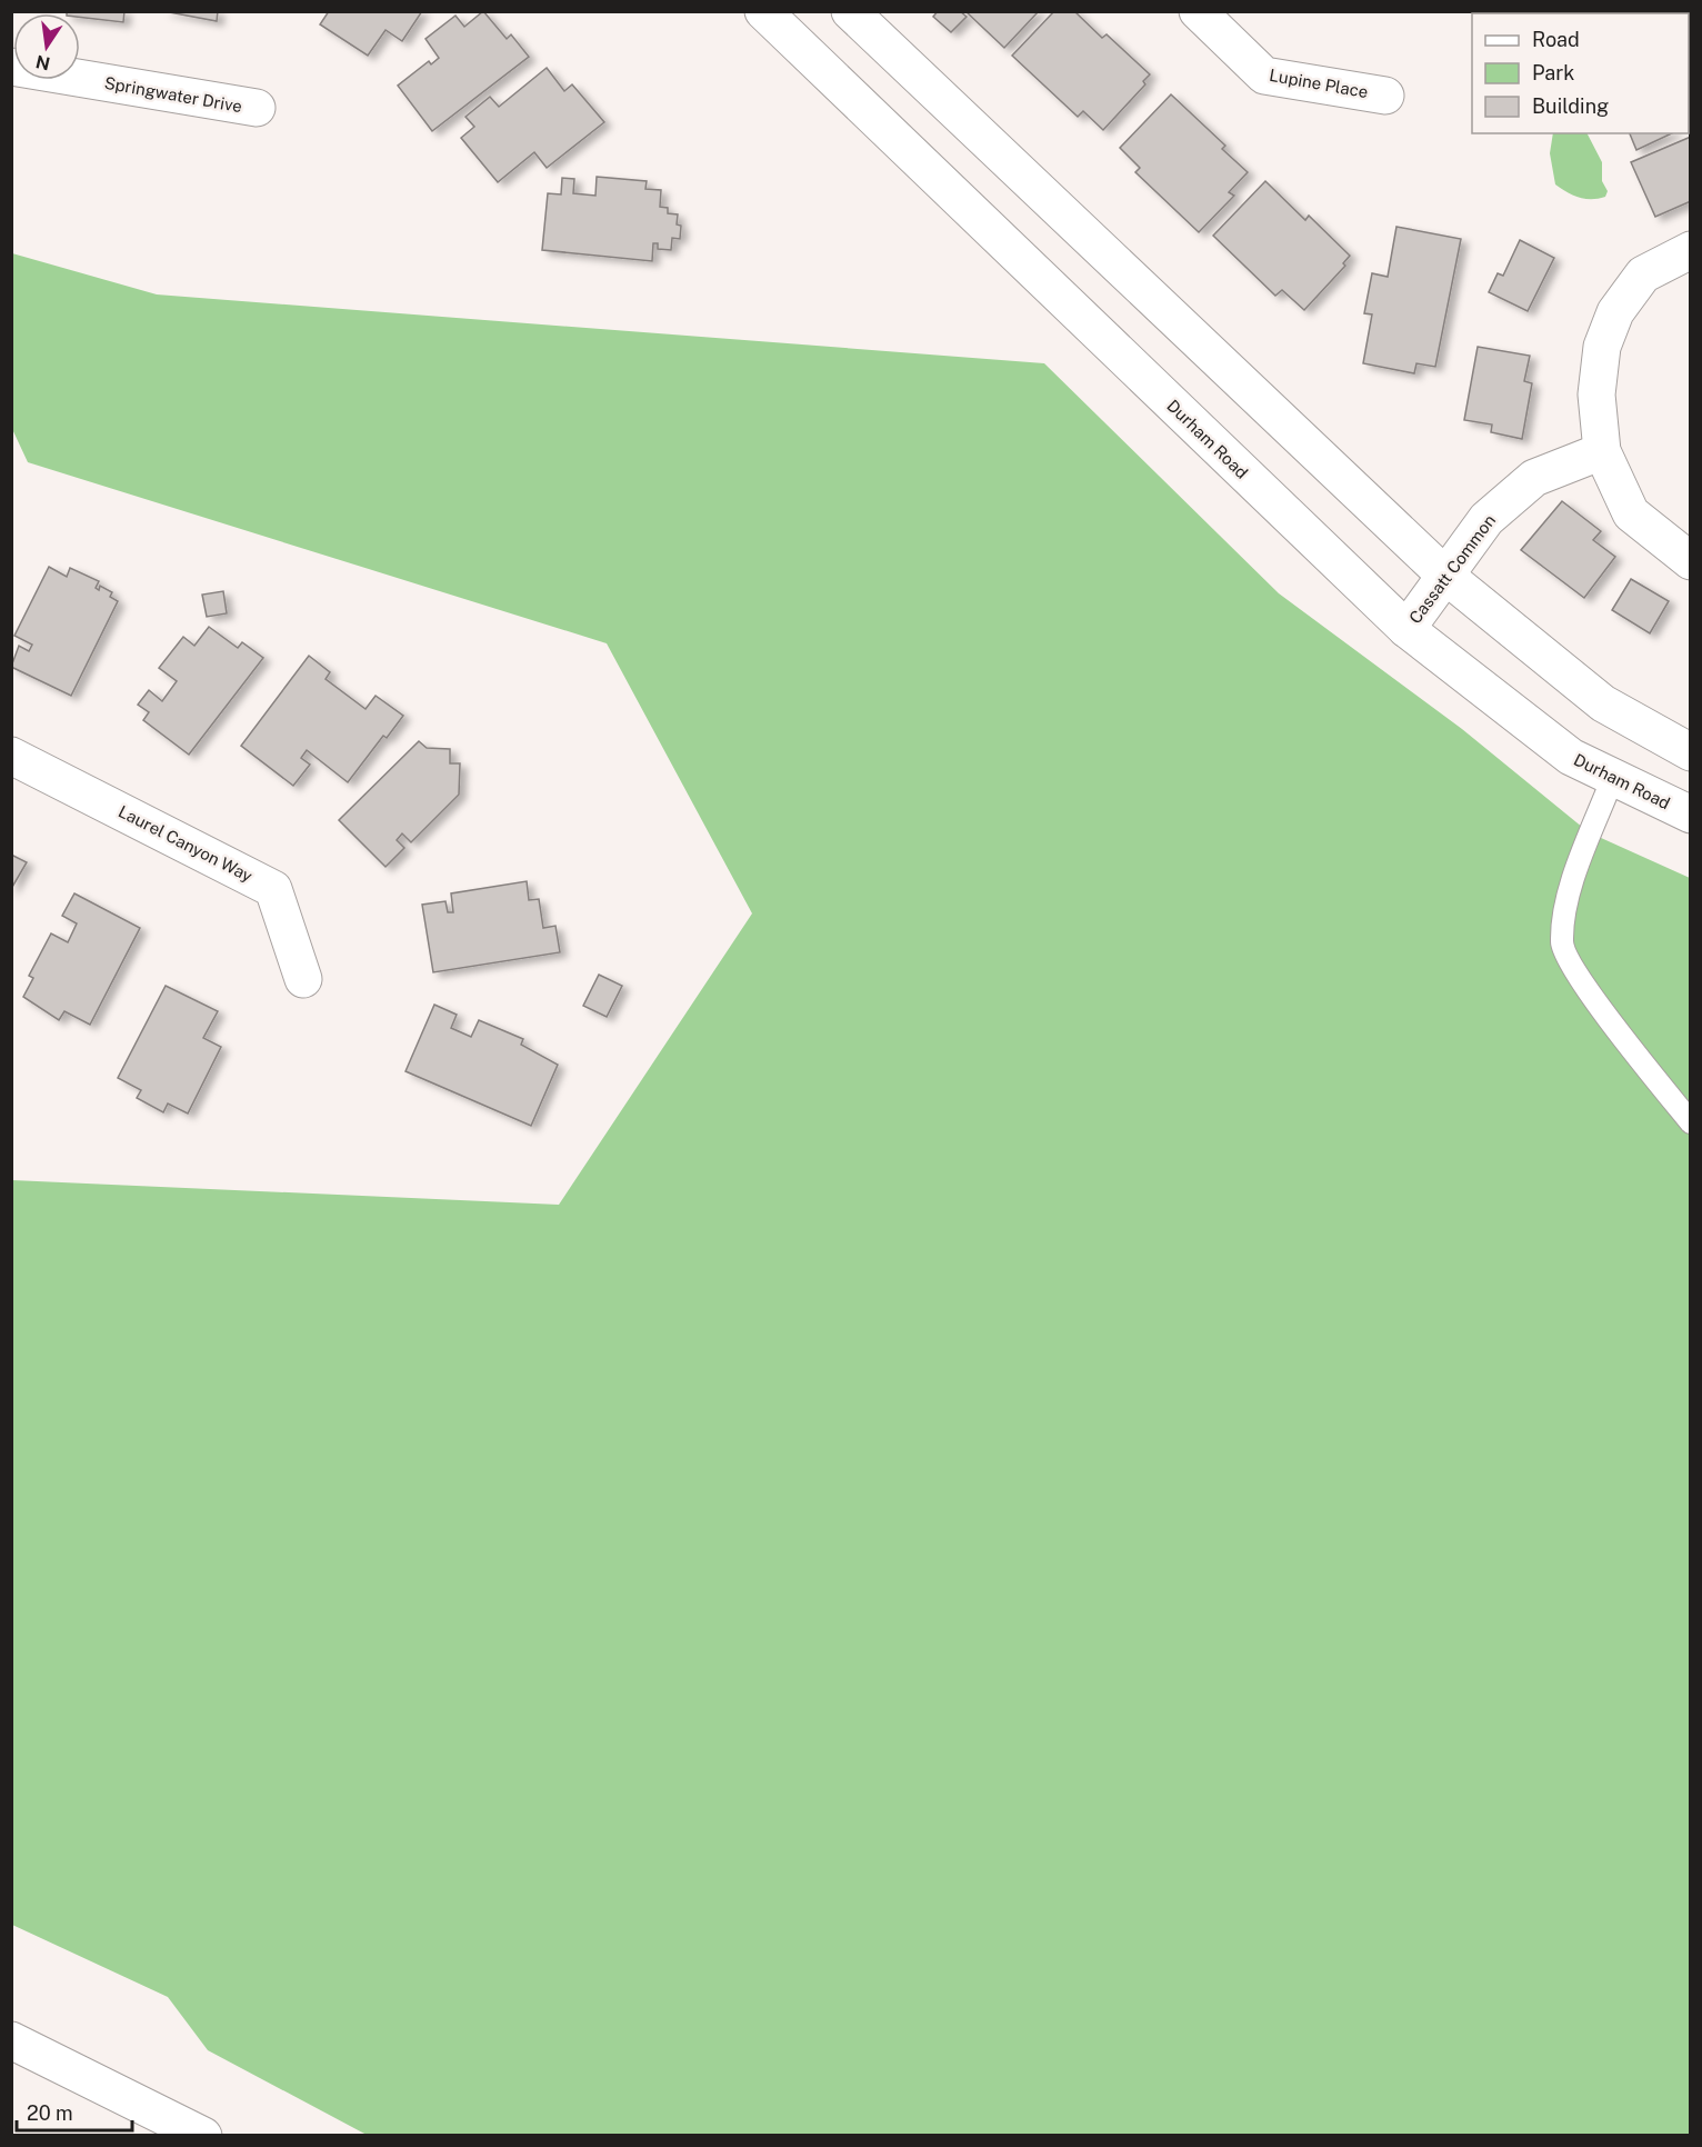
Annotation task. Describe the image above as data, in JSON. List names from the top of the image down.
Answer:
{
  "streets": {
    "main road": [
      "Lupine Place",
      "Springwater Drive",
      "Durham Road",
      "Cassatt Common",
      "Laurel Canyon Way"
    ]
  },
  "crossings": [
    ["Durham Road", "Cassatt Common"]
  ],
  "legend": ["Road", "Park", "Building"],
  "scale_bar": "20 m",
  "north": "bottom"
}
